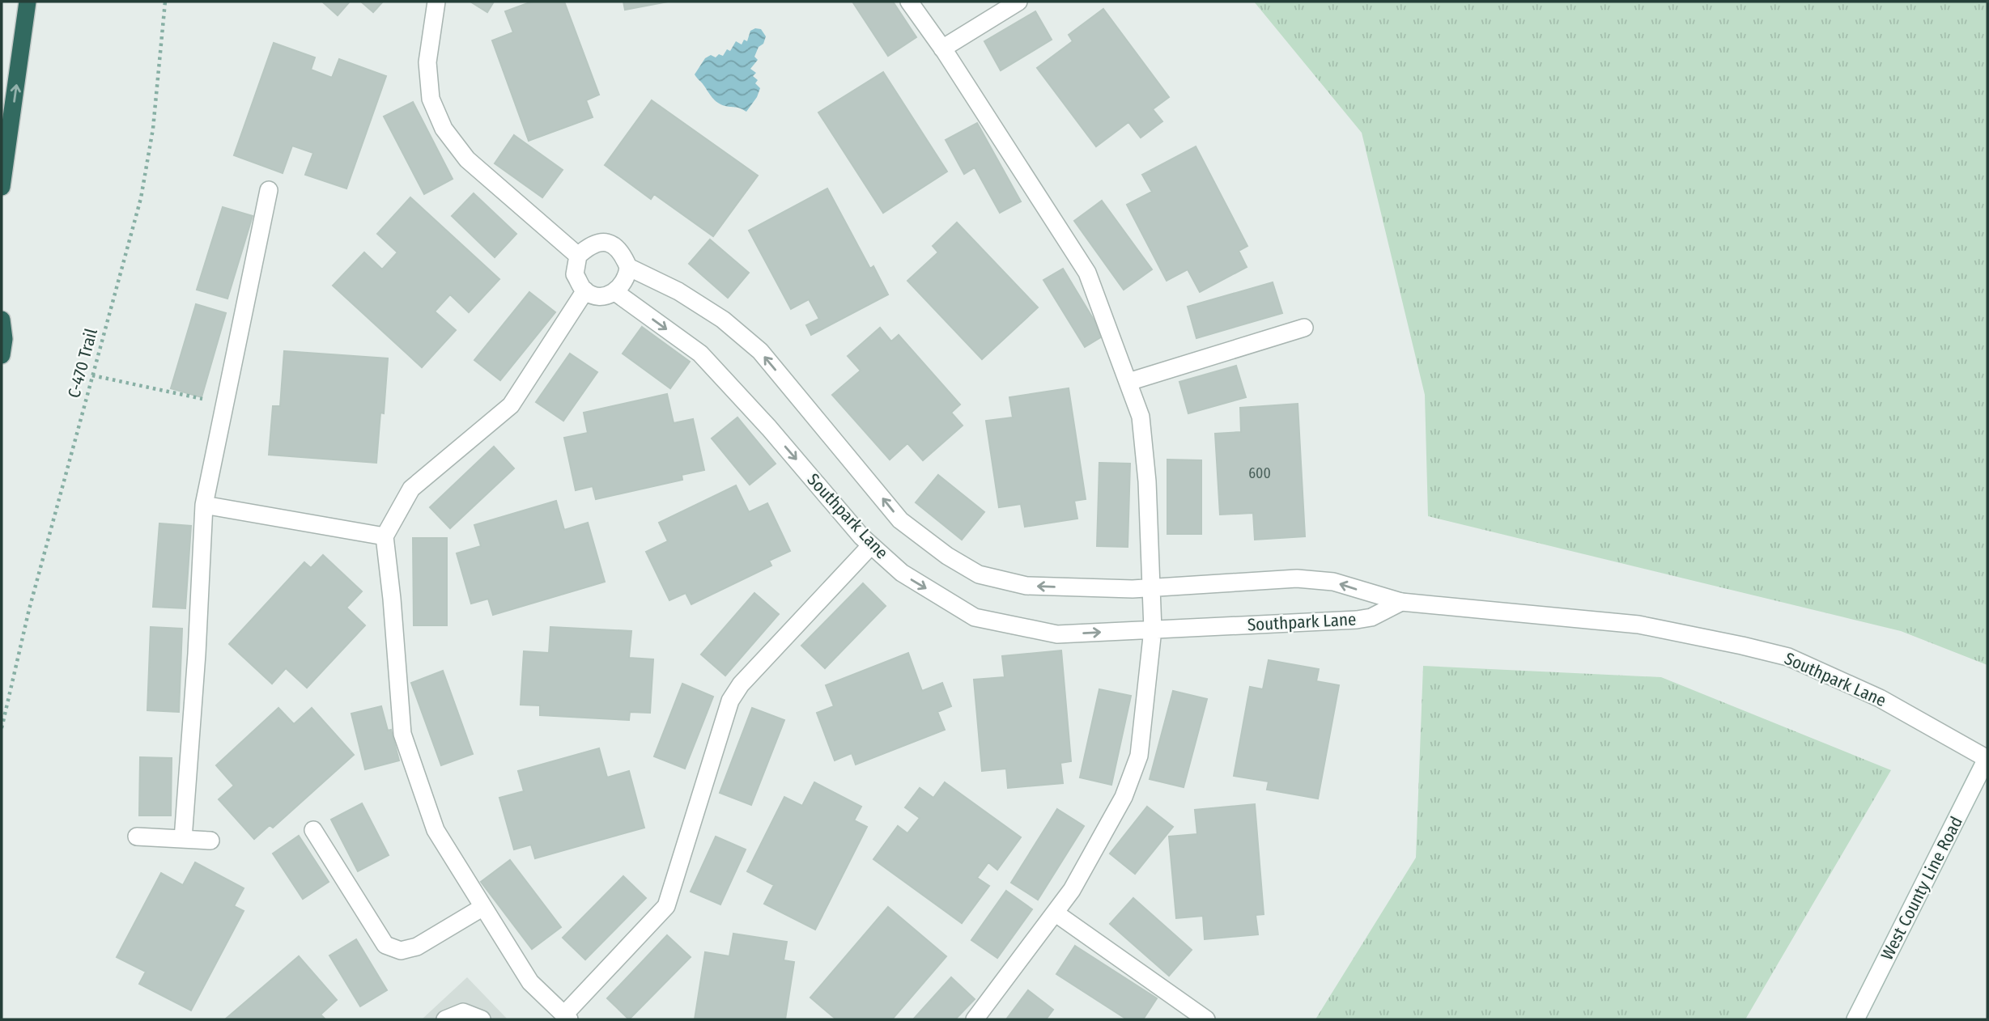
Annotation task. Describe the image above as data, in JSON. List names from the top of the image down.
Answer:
{
  "streets": {
    "street": ["Southpark Lane", "West County Line Road"],
    "path": ["C-470 Trail"]
  },
  "crossings": [
    ["Southpark Lane", "West County Line Road"]
  ],
  "house_numbers": ["600"]
}
